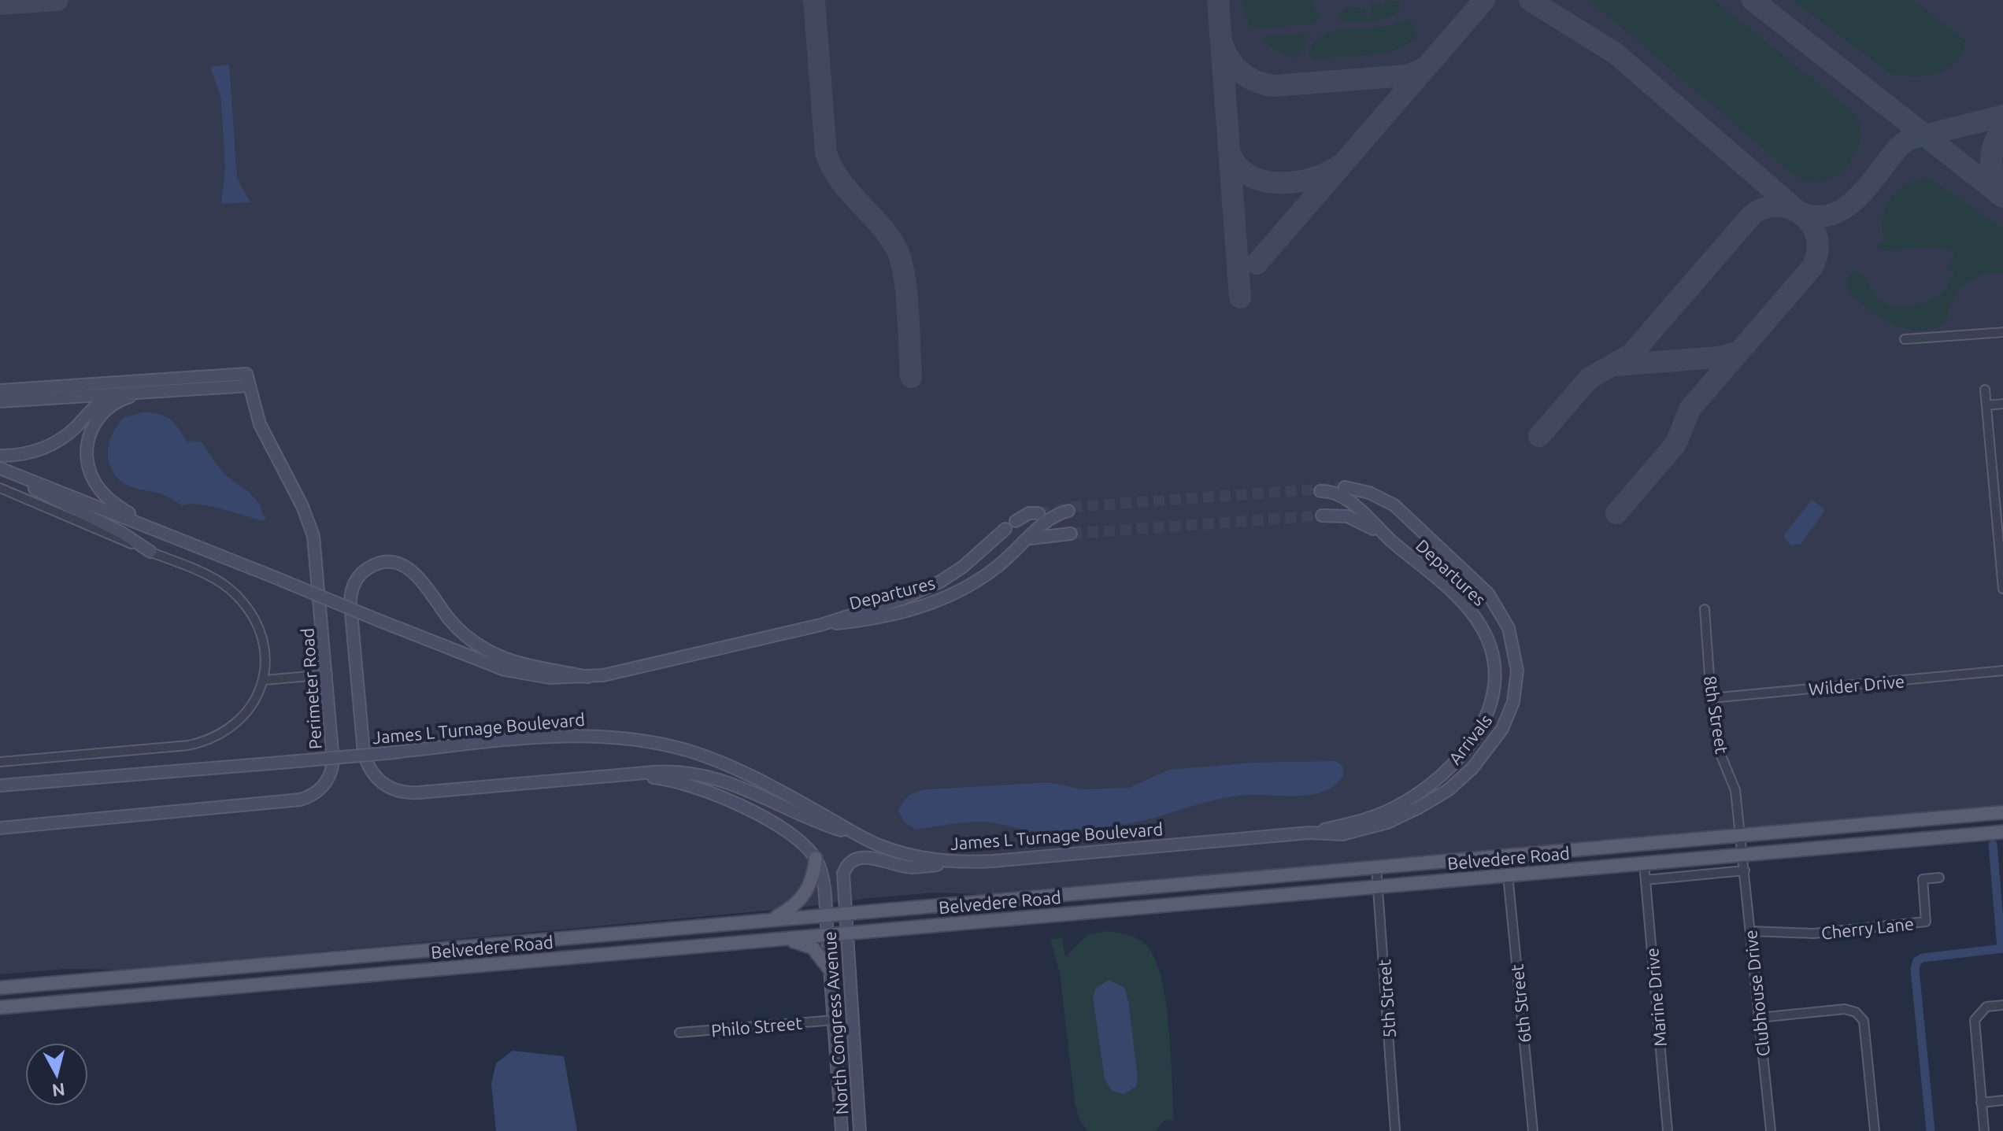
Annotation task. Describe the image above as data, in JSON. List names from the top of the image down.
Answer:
{
  "streets": {
    "main road": ["Belvedere Road"],
    "street": [
      "Departures",
      "Wilder Drive",
      "Perimeter Road",
      "8th Street",
      "James L Turnage Boulevard",
      "Arrivals",
      "Cherry Lane",
      "Clubhouse Drive",
      "Marine Drive",
      "5th Street",
      "6th Street",
      "North Congress Avenue",
      "Philo Street"
    ]
  },
  "crossings": [
    ["Departures", "James L Turnage Boulevard"],
    ["Departures", "Arrivals"],
    ["Wilder Drive", "8th Street"],
    ["8th Street", "Belvedere Road"],
    ["8th Street", "Clubhouse Drive"],
    ["James L Turnage Boulevard", "Arrivals"],
    ["James L Turnage Boulevard", "North Congress Avenue"],
    ["Belvedere Road", "Clubhouse Drive"],
    ["Belvedere Road", "Marine Drive"],
    ["Belvedere Road", "5th Street"],
    ["Belvedere Road", "6th Street"],
    ["Belvedere Road", "North Congress Avenue"],
    ["Cherry Lane", "Clubhouse Drive"],
    ["North Congress Avenue", "Philo Street"]
  ],
  "north": "bottom"
}
